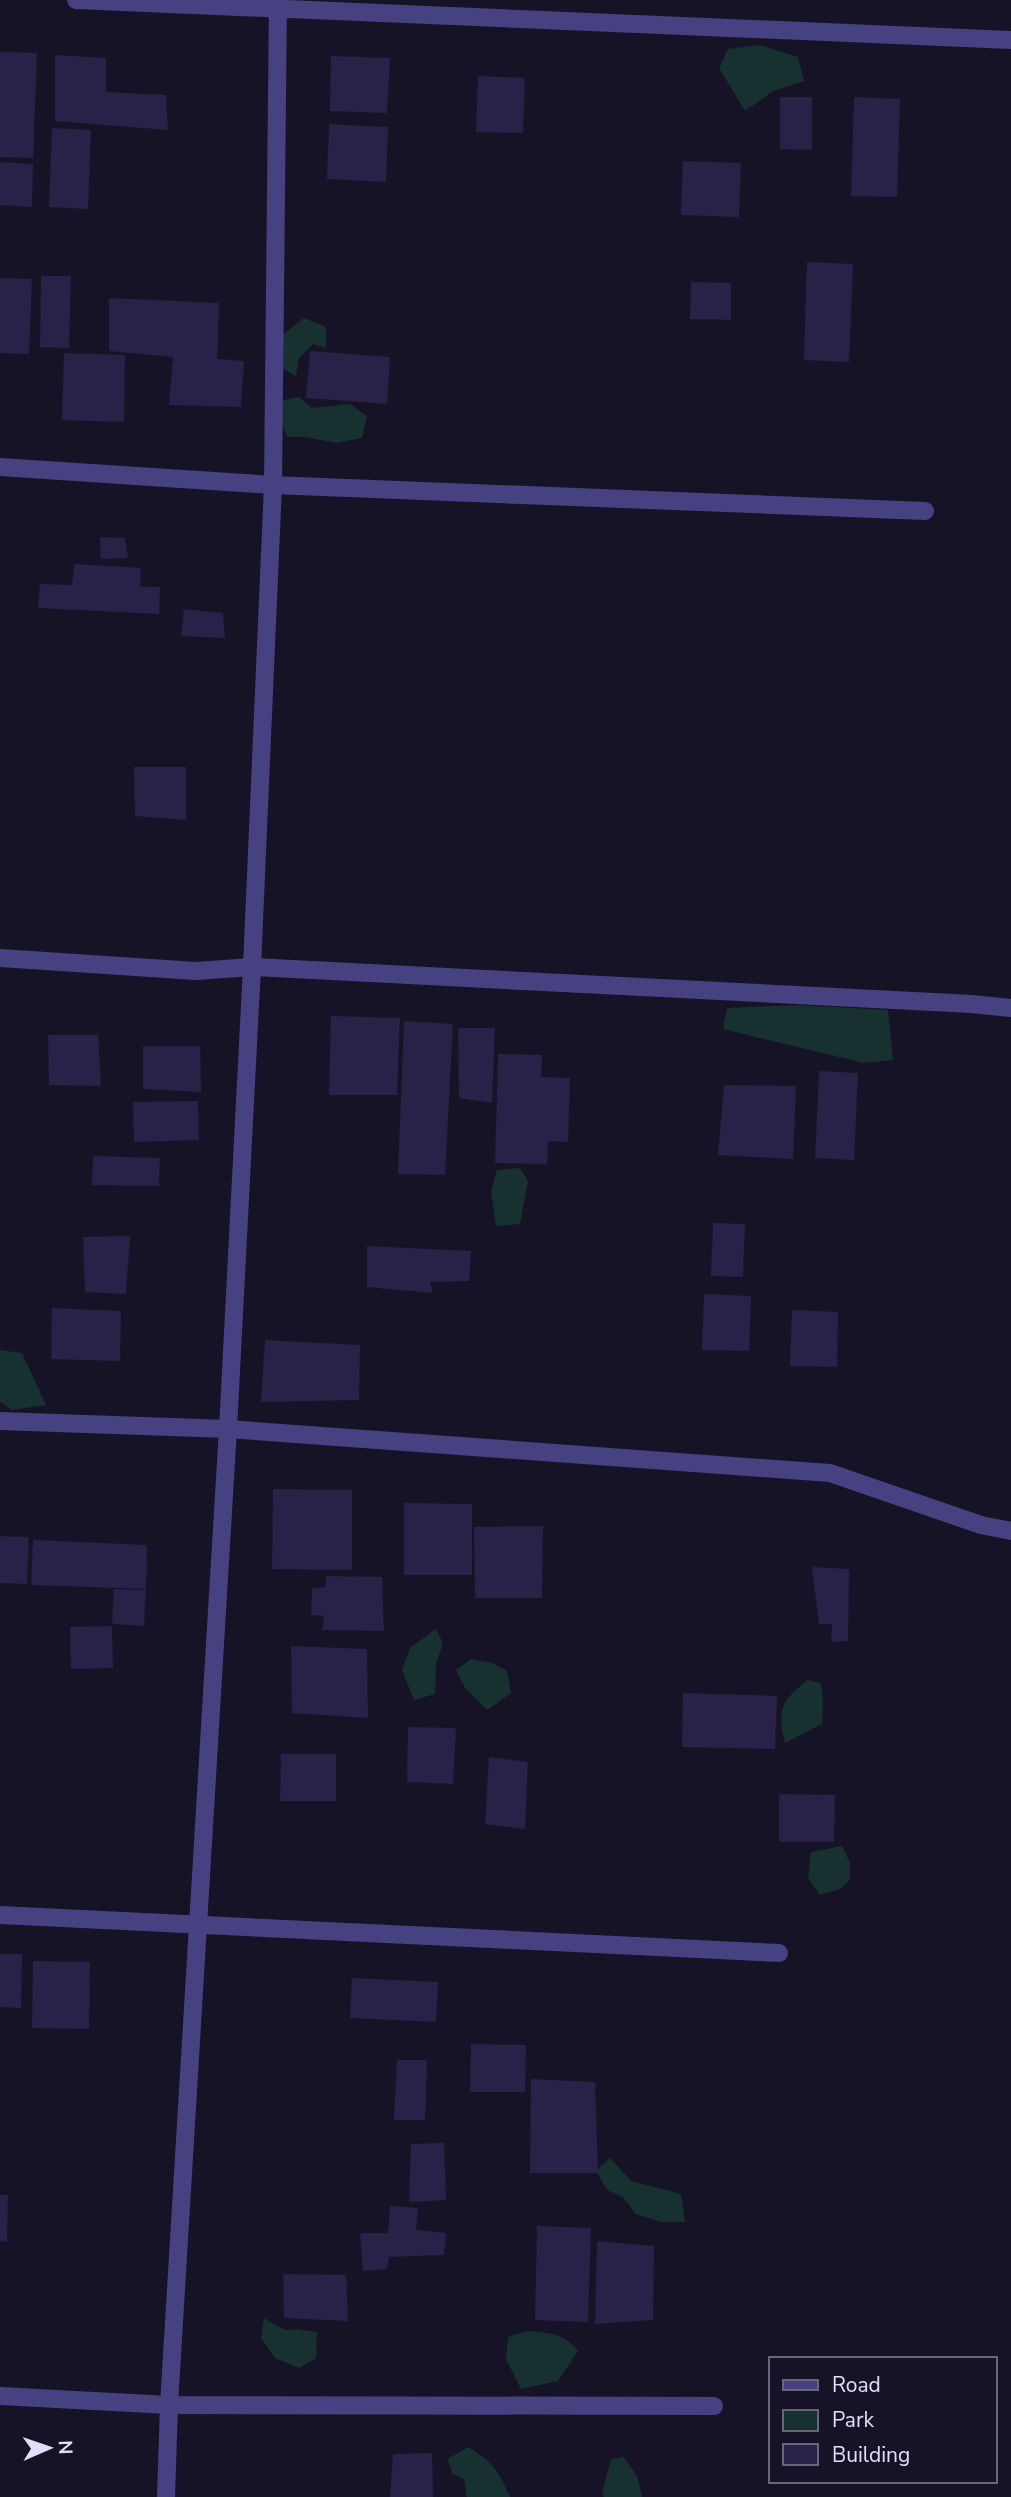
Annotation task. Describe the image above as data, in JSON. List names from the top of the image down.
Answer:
{
  "legend": ["Road", "Park", "Building"],
  "north": "right"
}
